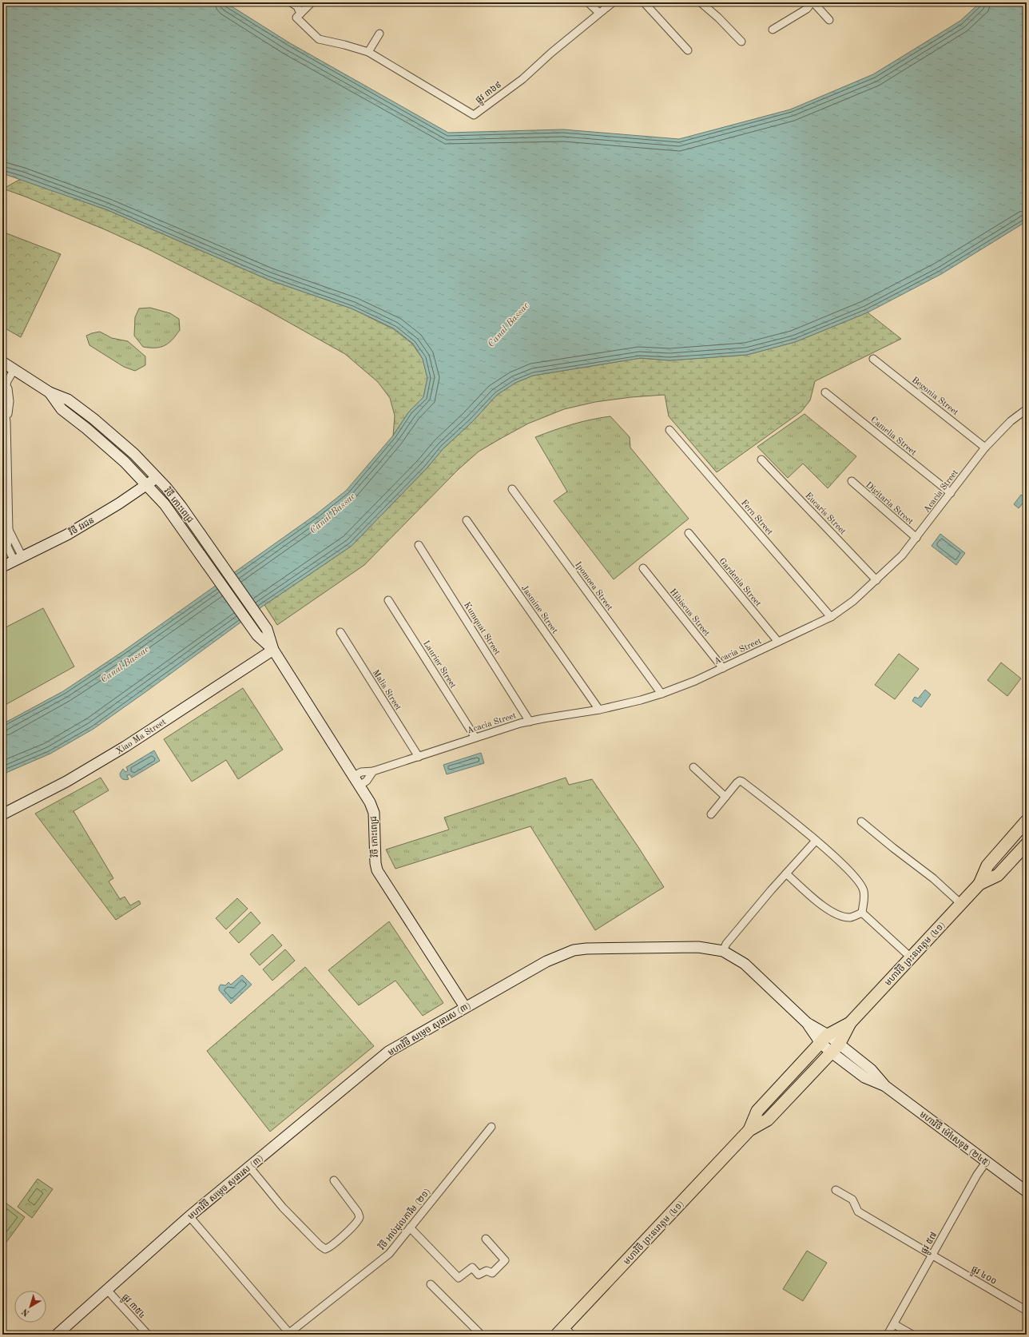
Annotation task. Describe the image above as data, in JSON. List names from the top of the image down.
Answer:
{
  "streets": {
    "main road": [
      "វិថី កោះពេជ្រ",
      "វិថី វរជន",
      "Xiao Ma Street",
      "មហាវិថី ព្រះនរោត្តម (៤១)",
      "មហាវិថី សម្តេច សុធារស (៣)",
      "មហាវិថី ម៉ៅសេទុង (២៤៥)"
    ],
    "street": [
      "ផ្លូវ ៣៦៩",
      "Begonia Street",
      "Camelia Street",
      "Acacia Street",
      "Digitaria Street",
      "Eucaris Street",
      "Fern Street",
      "Gardenia Street",
      "Ipomoea Street",
      "Jasmine Street",
      "Hibiscus Street",
      "Kumquat Street",
      "Laurier Street",
      "Malis Street",
      "វិថី អាប់ដុលការីម (២១)",
      "ផ្លូវ ៥៧",
      "ផ្លូវ ៤០០",
      "ផ្លូវ ៣៥៤"
    ]
  },
  "crossings": [
    ["Begonia Street", "Acacia Street"],
    ["Camelia Street", "Acacia Street"],
    ["Acacia Street", "Digitaria Street"],
    ["Acacia Street", "វិថី កោះពេជ្រ"],
    ["Acacia Street", "Eucaris Street"],
    ["Acacia Street", "Fern Street"],
    ["Acacia Street", "Gardenia Street"],
    ["Acacia Street", "Ipomoea Street"],
    ["Acacia Street", "Jasmine Street"],
    ["Acacia Street", "Hibiscus Street"],
    ["Acacia Street", "Kumquat Street"],
    ["Acacia Street", "Laurier Street"],
    ["Acacia Street", "Malis Street"],
    ["វិថី កោះពេជ្រ", "វិថី វរជន"],
    ["វិថី កោះពេជ្រ", "Xiao Ma Street"],
    ["វិថី កោះពេជ្រ", "មហាវិថី សម្តេច សុធារស (៣)"],
    ["មហាវិថី ព្រះនរោត្តម (៤១)", "មហាវិថី សម្តេច សុធារស (៣)"],
    ["មហាវិថី ព្រះនរោត្តម (៤១)", "មហាវិថី ម៉ៅសេទុង (២៤៥)"],
    ["មហាវិថី សម្តេច សុធារស (៣)", "មហាវិថី ម៉ៅសេទុង (២៤៥)"],
    ["មហាវិថី សម្តេច សុធារស (៣)", "វិថី អាប់ដុលការីម (២១)"],
    ["មហាវិថី សម្តេច សុធារស (៣)", "ផ្លូវ ៣៥៤"],
    ["មហាវិថី ម៉ៅសេទុង (២៤៥)", "ផ្លូវ ៥៧"],
    ["ផ្លូវ ៥៧", "ផ្លូវ ៤០០"]
  ],
  "water": ["Canal Bassac"],
  "north": "bottom left"
}
